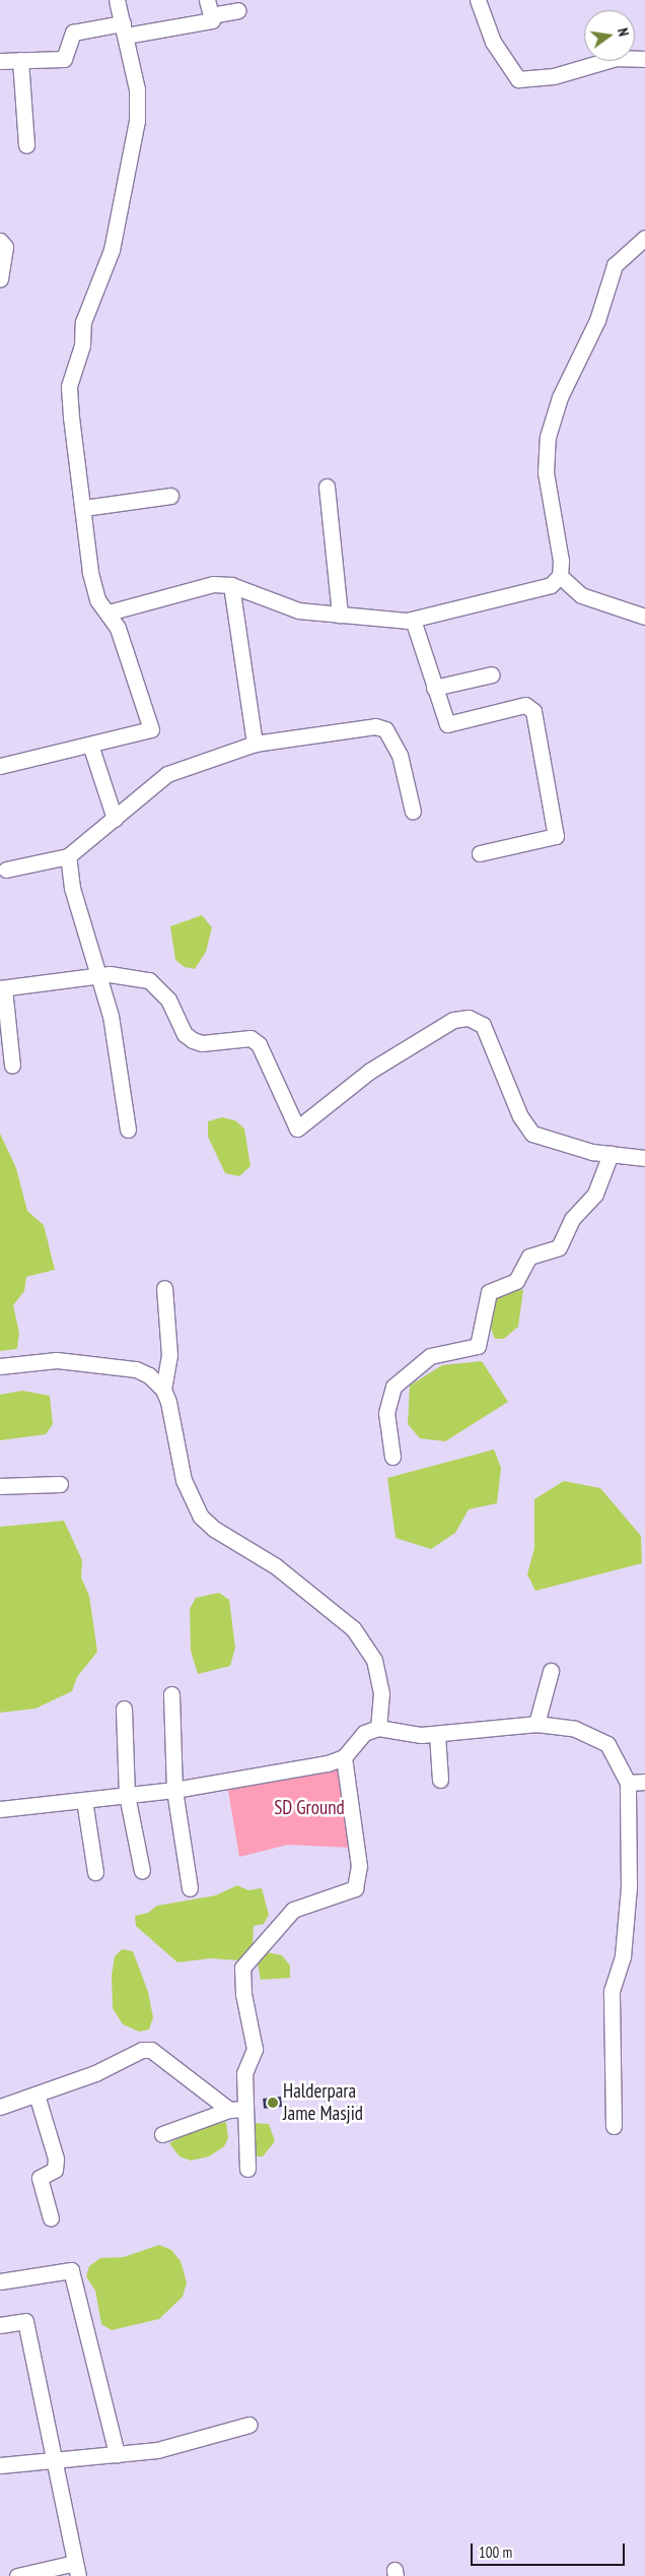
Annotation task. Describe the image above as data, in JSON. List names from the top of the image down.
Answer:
{
  "parks": ["SD Ground"],
  "places": ["Halderpara Jame Masjid"],
  "scale_bar": "100 m",
  "north": "right"
}
